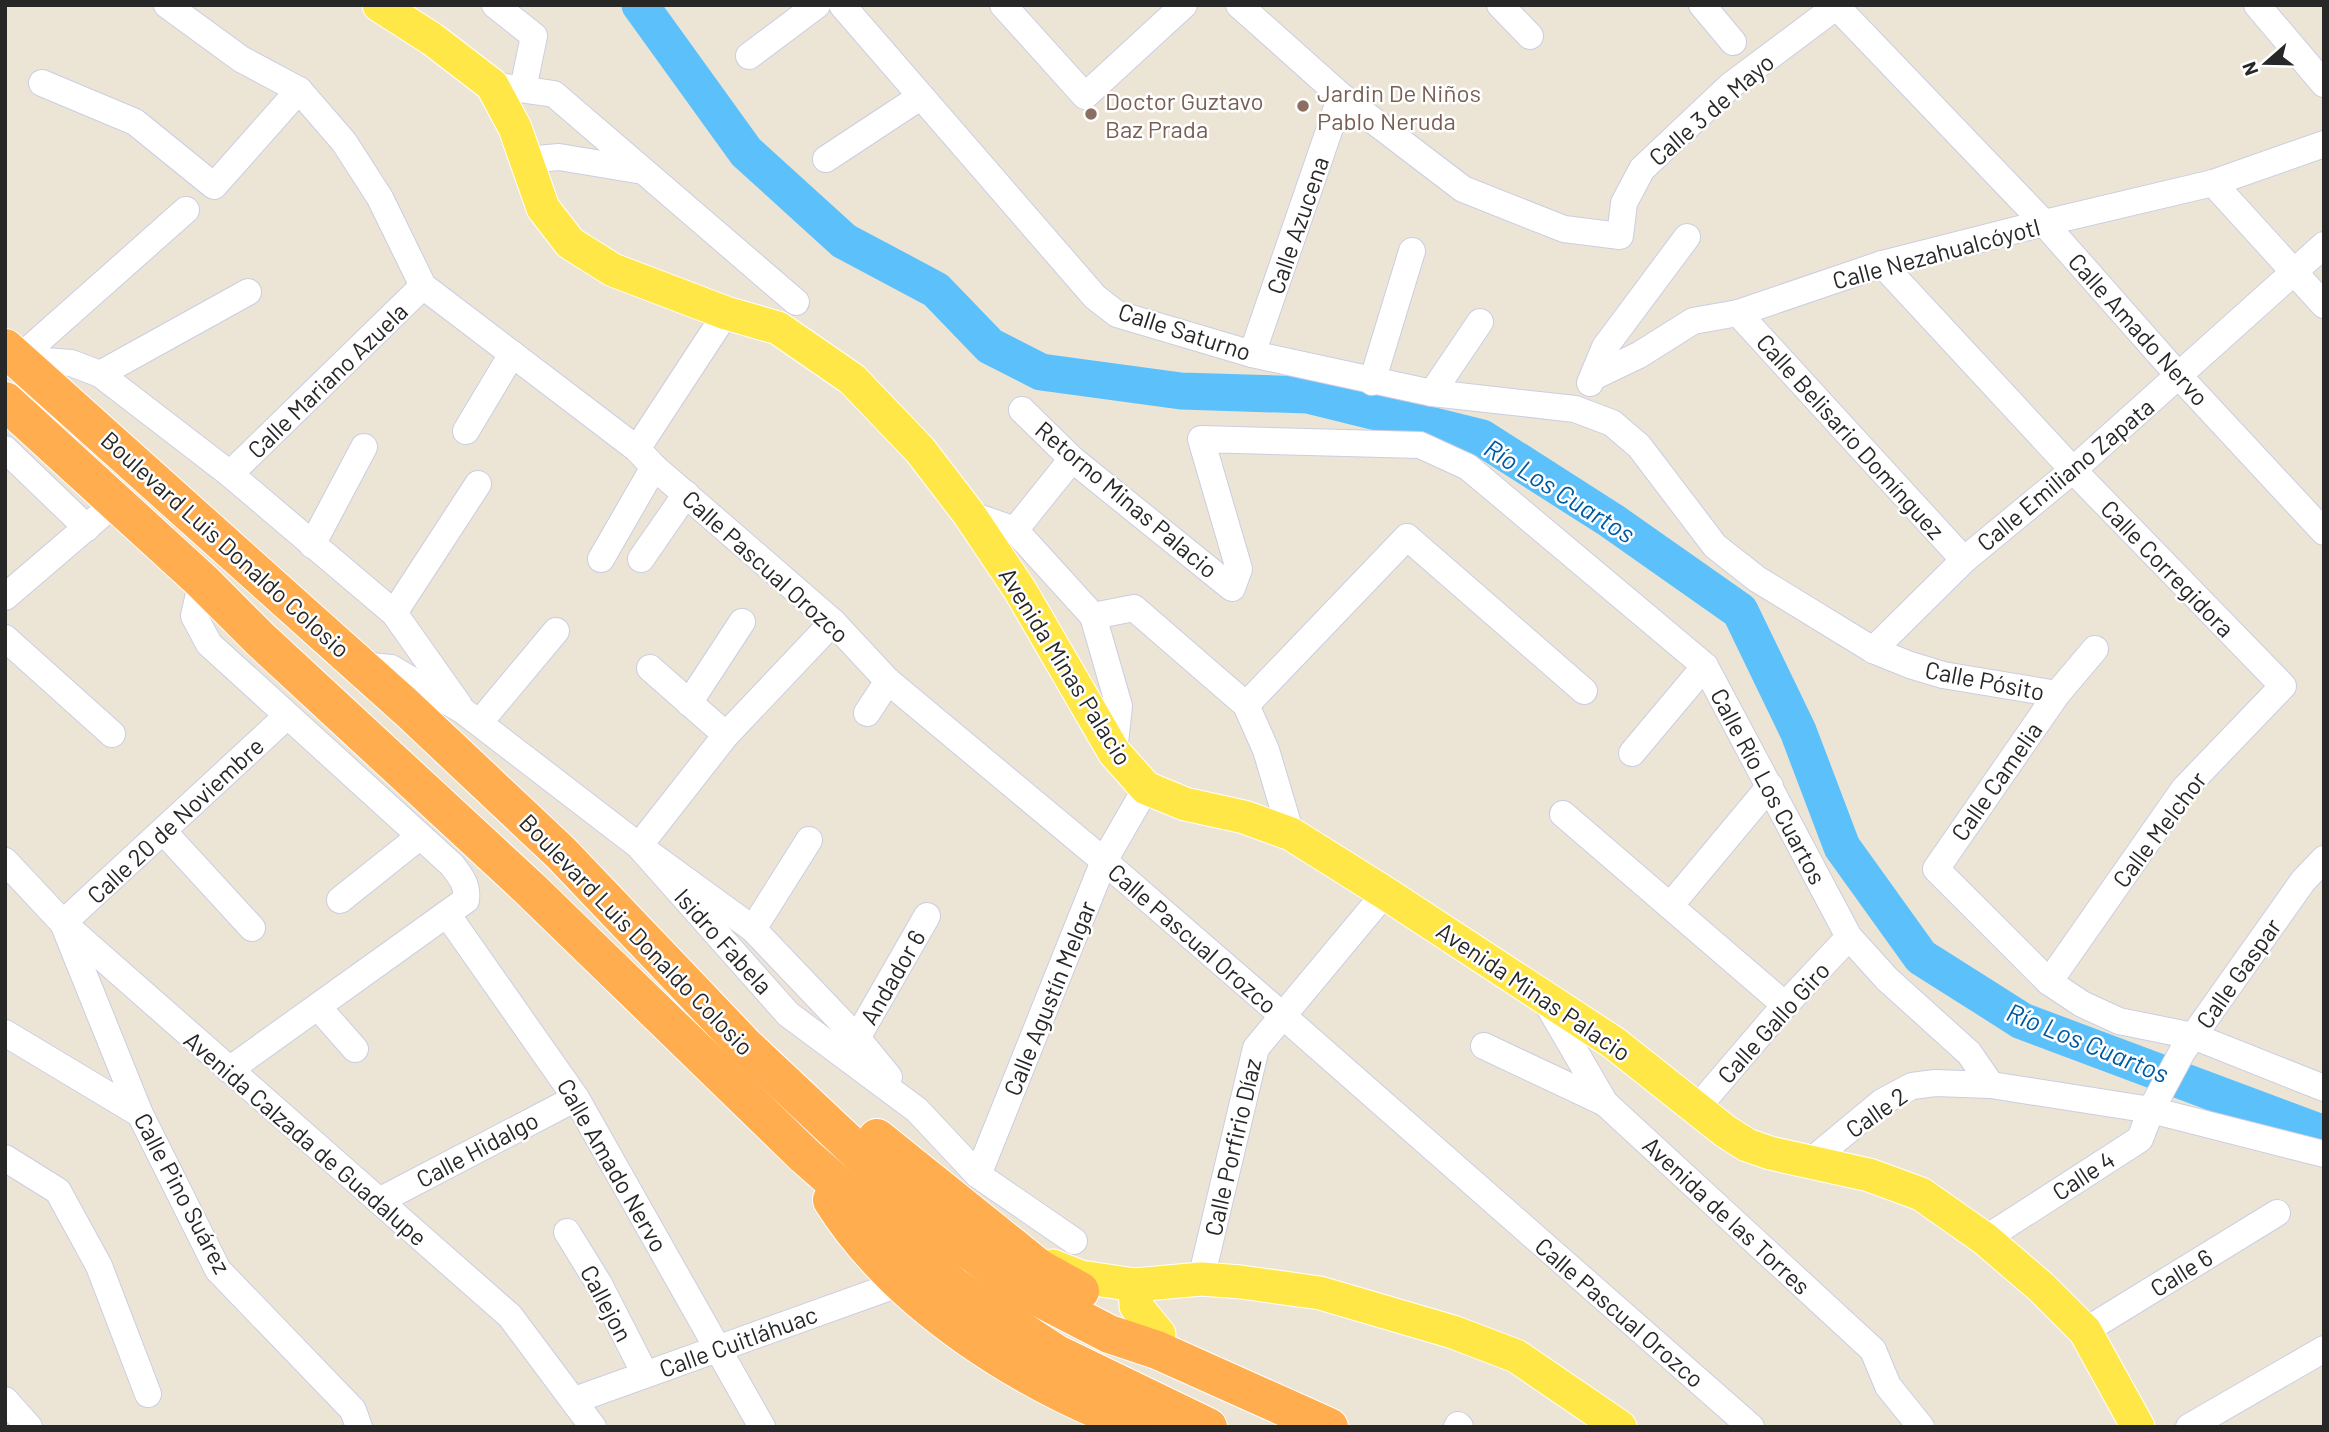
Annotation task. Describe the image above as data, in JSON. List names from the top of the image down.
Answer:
{
  "streets": {
    "highway": ["Boulevard Luis Donaldo Colosio"],
    "main road": ["Avenida Minas Palacio"],
    "street": [
      "Calle 3 de Mayo",
      "Calle Azucena",
      "Calle Nezahualcóyotl",
      "Calle Amado Nervo",
      "Calle Saturno",
      "Calle Mariano Azuela",
      "Calle Belisario Domínguez",
      "Calle Emiliano Zapata",
      "Retorno Minas Palacio",
      "Calle Pascual Orozco",
      "Calle Corregidora",
      "Calle Pósito",
      "Calle Camelia",
      "Calle Río Los Cuartos",
      "Calle 20 de Noviembre",
      "Calle Melchor",
      "Isidro Fabela",
      "Calle Gaspar",
      "Andador 6",
      "Calle Agustín Melgar",
      "Calle Gallo Giro",
      "Calle 2",
      "Avenida Calzada de Guadalupe",
      "Calle Porfirio Díaz",
      "Calle Hidalgo",
      "Calle 4",
      "Calle Pino Suárez",
      "Avenida de las Torres",
      "Calle 6",
      "Callejon",
      "Calle Cuitláhuac"
    ]
  },
  "crossings": [
    ["Calle 3 de Mayo", "Calle Azucena"],
    ["Calle 3 de Mayo", "Calle Amado Nervo"],
    ["Calle Azucena", "Calle Saturno"],
    ["Calle Nezahualcóyotl", "Calle Amado Nervo"],
    ["Calle Nezahualcóyotl", "Calle Belisario Domínguez"],
    ["Calle Nezahualcóyotl", "Calle Corregidora"],
    ["Calle Amado Nervo", "Calle Emiliano Zapata"],
    ["Calle Amado Nervo", "Calle Hidalgo"],
    ["Calle Amado Nervo", "Calle Cuitláhuac"],
    ["Calle Saturno", "Calle Pósito"],
    ["Calle Mariano Azuela", "Calle Pascual Orozco"],
    ["Calle Belisario Domínguez", "Calle Emiliano Zapata"],
    ["Calle Emiliano Zapata", "Calle Corregidora"],
    ["Calle Emiliano Zapata", "Calle Pósito"],
    ["Retorno Minas Palacio", "Calle Río Los Cuartos"],
    ["Boulevard Luis Donaldo Colosio", "Isidro Fabela"],
    ["Calle Pascual Orozco", "Calle Agustín Melgar"],
    ["Calle Pascual Orozco", "Calle Porfirio Díaz"],
    ["Calle Corregidora", "Calle Melchor"],
    ["Avenida Minas Palacio", "Calle Agustín Melgar"],
    ["Avenida Minas Palacio", "Calle Gallo Giro"],
    ["Avenida Minas Palacio", "Calle 2"],
    ["Avenida Minas Palacio", "Calle Porfirio Díaz"],
    ["Avenida Minas Palacio", "Calle 4"],
    ["Avenida Minas Palacio", "Avenida de las Torres"],
    ["Avenida Minas Palacio", "Calle 6"],
    ["Calle Pósito", "Calle Camelia"],
    ["Calle Camelia", "Calle Melchor"],
    ["Calle Río Los Cuartos", "Calle Gallo Giro"],
    ["Calle Río Los Cuartos", "Calle 2"],
    ["Calle 20 de Noviembre", "Avenida Calzada de Guadalupe"],
    ["Calle 20 de Noviembre", "Calle Pino Suárez"],
    ["Isidro Fabela", "Calle Agustín Melgar"],
    ["Calle Gaspar", "Calle 4"],
    ["Avenida Calzada de Guadalupe", "Calle Hidalgo"],
    ["Avenida Calzada de Guadalupe", "Calle Pino Suárez"],
    ["Avenida Calzada de Guadalupe", "Calle Cuitláhuac"],
    ["Callejon", "Calle Cuitláhuac"]
  ],
  "water": ["Río Los Cuartos"],
  "places": ["Jardin De Niños Pablo Neruda", "Doctor Guztavo Baz Prada"],
  "north": "left"
}
